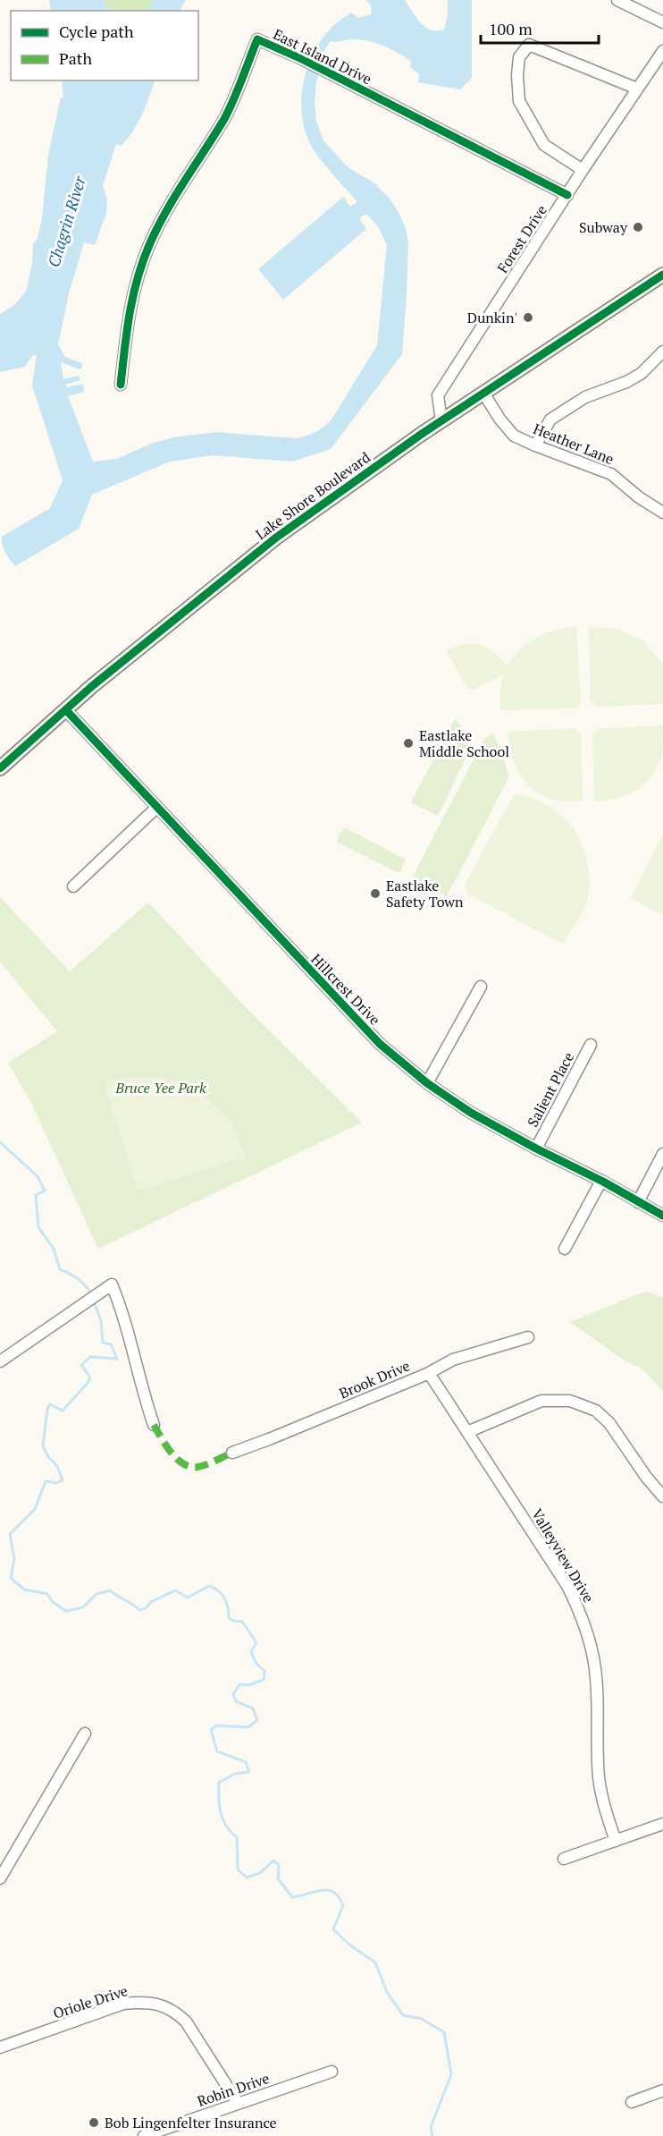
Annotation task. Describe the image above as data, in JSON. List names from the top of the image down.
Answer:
{
  "streets": {
    "main road": ["Lake Shore Boulevard"],
    "street": [
      "East Island Drive",
      "Forest Drive",
      "Heather Lane",
      "Hillcrest Drive",
      "Salient Place",
      "Brook Drive",
      "Valleyview Drive",
      "Oriole Drive",
      "Robin Drive"
    ]
  },
  "crossings": [
    ["East Island Drive", "Forest Drive"],
    ["Forest Drive", "Lake Shore Boulevard"],
    ["Heather Lane", "Lake Shore Boulevard"],
    ["Lake Shore Boulevard", "Hillcrest Drive"],
    ["Hillcrest Drive", "Salient Place"],
    ["Brook Drive", "Valleyview Drive"],
    ["Oriole Drive", "Robin Drive"]
  ],
  "water": ["Chagrin River"],
  "parks": ["Bruce Yee Park"],
  "places": [
    "Subway",
    "Dunkin'",
    "Eastlake Middle School",
    "Eastlake Safety Town",
    "Bob Lingenfelter Insurance"
  ],
  "legend": ["Cycle path", "Path"],
  "scale_bar": "100 m"
}
